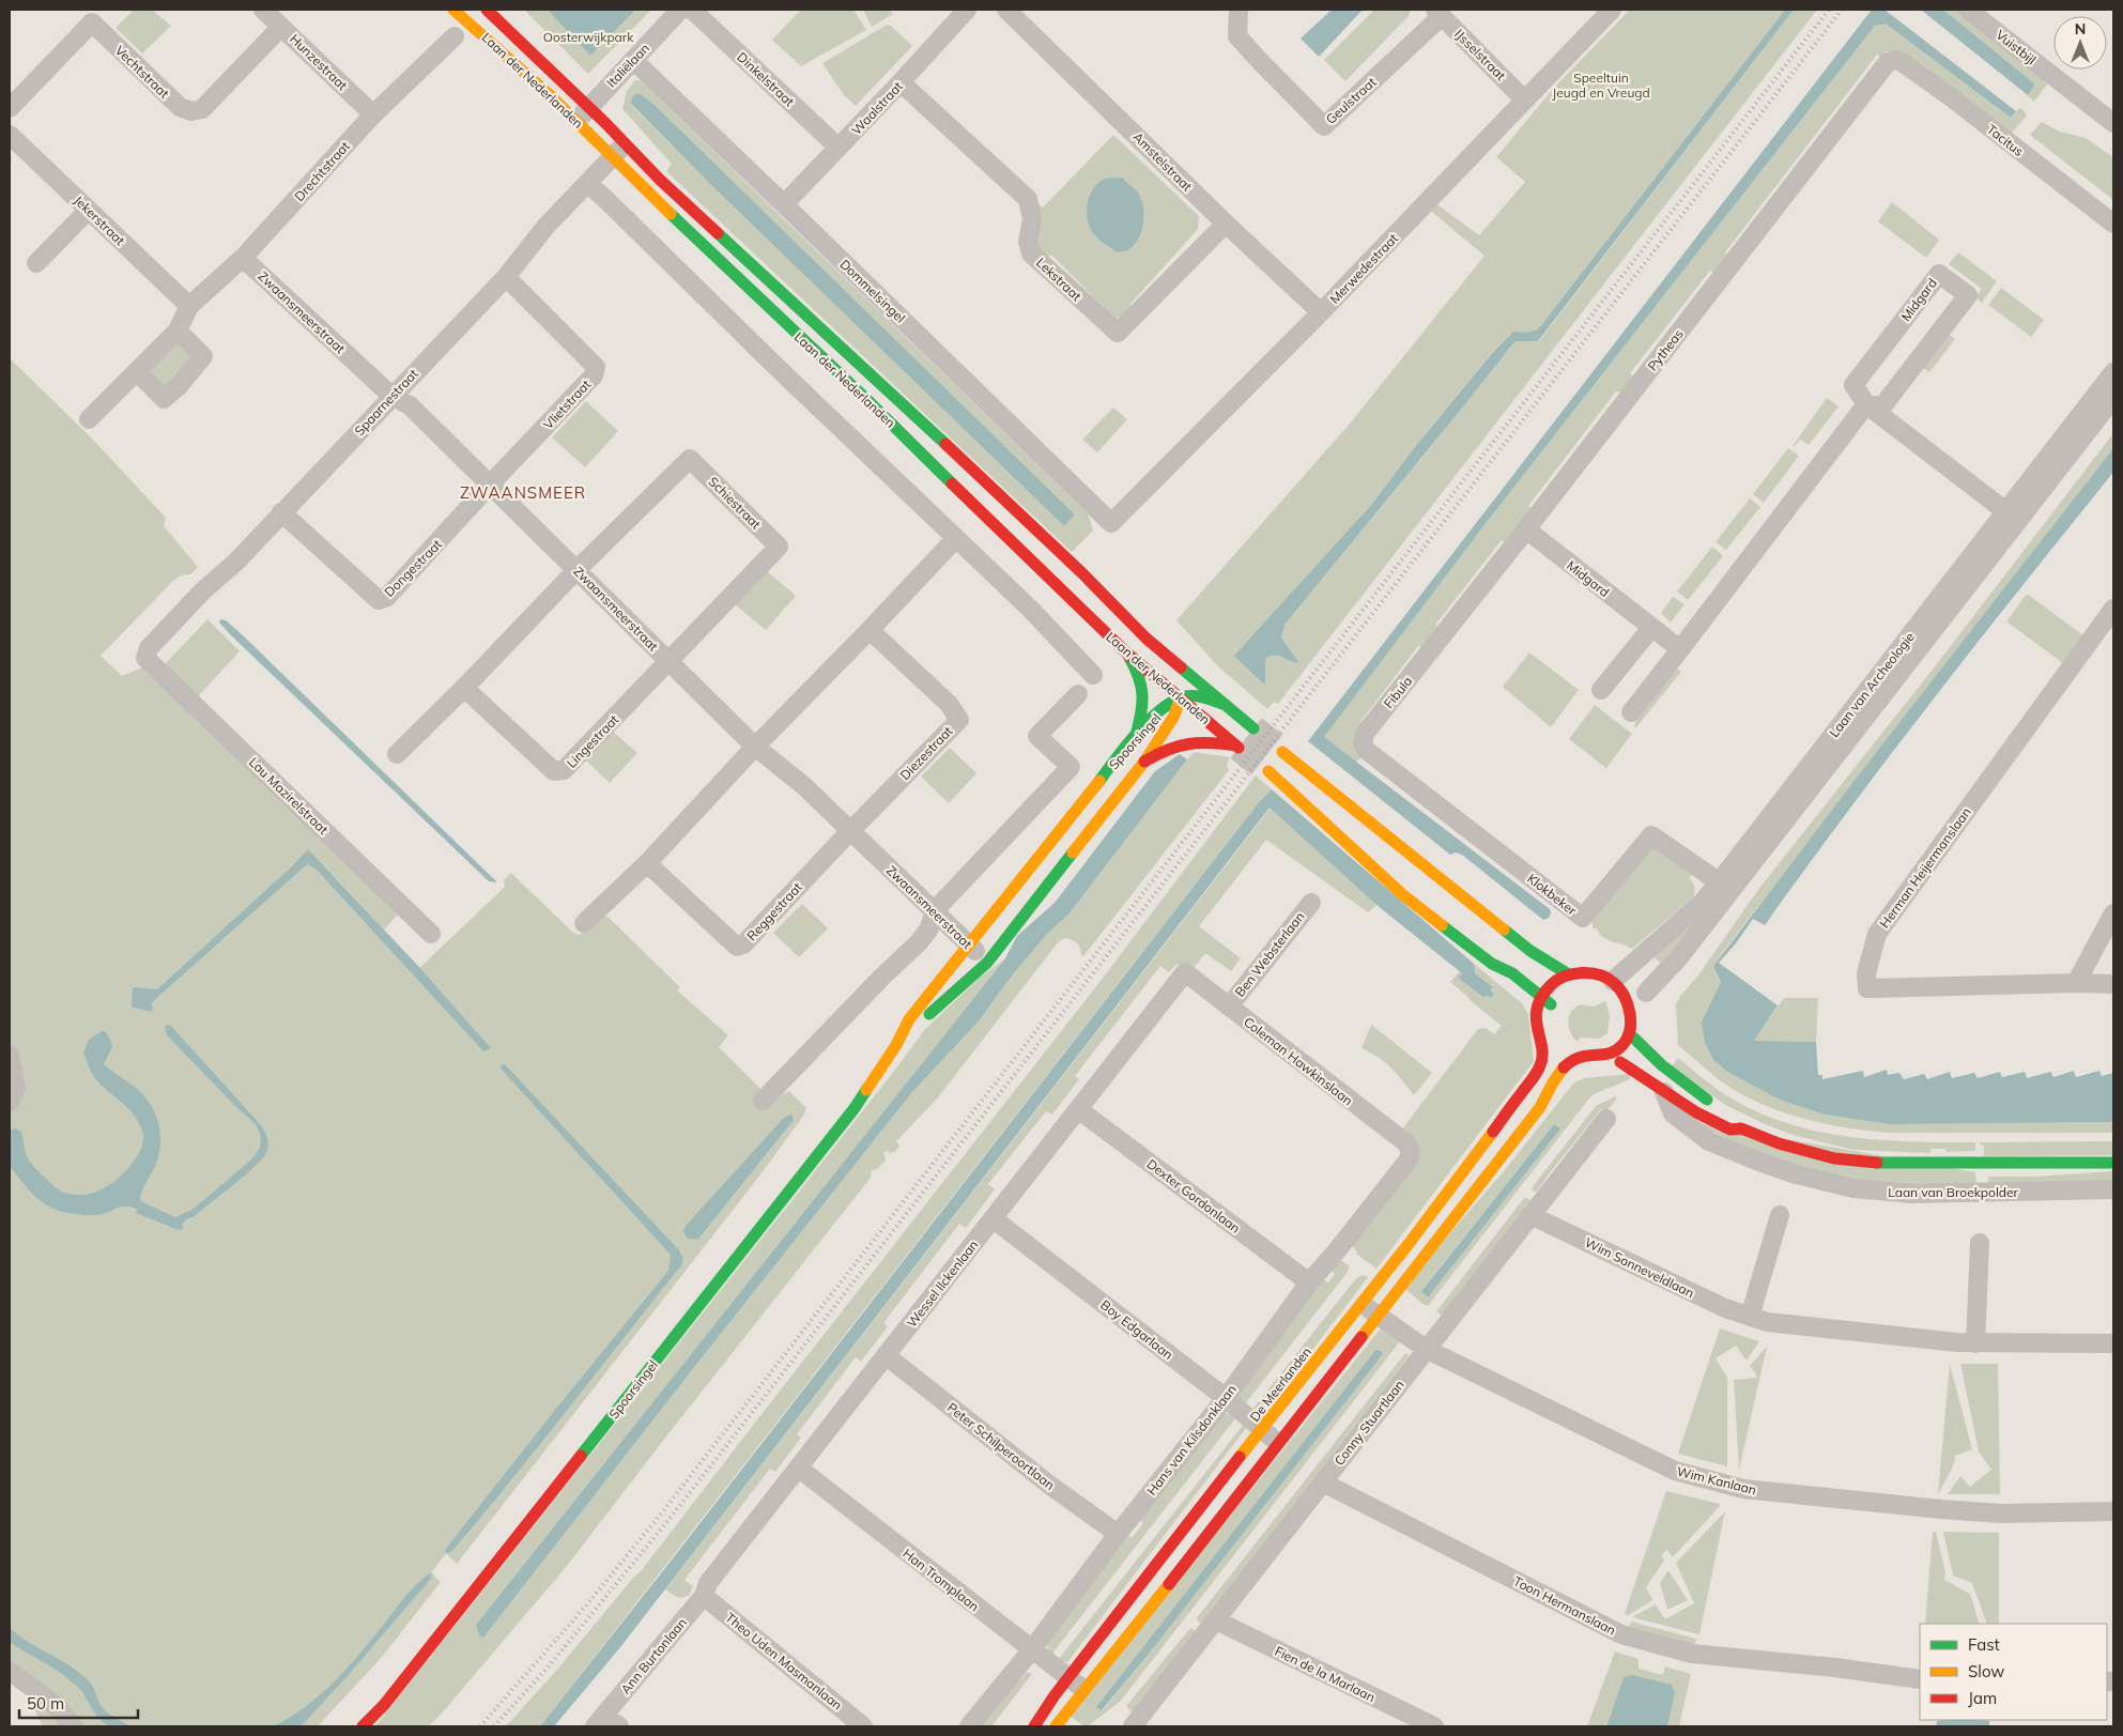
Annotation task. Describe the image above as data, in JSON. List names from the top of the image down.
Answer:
{
  "streets": {
    "main road": [
      "Laan der Nederlanden",
      "Spoorsingel",
      "Laan van Broekpolder",
      "De Meerlanden"
    ],
    "street": [
      "Vuistbijl",
      "IJsselstraat",
      "Hunzestraat",
      "Italiëlaan",
      "Vechtstraat",
      "Dinkelstraat",
      "Geulstraat",
      "Waalstraat",
      "Tacitus",
      "Amstelstraat",
      "Drechtstraat",
      "Jekerstraat",
      "Merwedestraat",
      "Lekstraat",
      "Dommelsingel",
      "Midgard",
      "Zwaansmeerstraat",
      "Pytheas",
      "Spaarnestraat",
      "Vlietstraat",
      "Schiestraat",
      "Dongestraat",
      "Laan van Archeologie",
      "Fibula",
      "Lingestraat",
      "Diezestraat",
      "Lau Mazirelstraat",
      "Herman Heijermanslaan",
      "Klokbeker",
      "Reggestraat",
      "Ben Websterlaan",
      "Coleman Hawkinslaan",
      "Dexter Gordonlaan",
      "Wim Sonneveldlaan",
      "Wessel Ilckenlaan",
      "Boy Edgarlaan",
      "Conny Stuartlaan",
      "Hans van Kilsdonklaan",
      "Peter Schilperoortlaan",
      "Wim Kanlaan",
      "Han Tromplaan",
      "Toon Hermanslaan",
      "Ann Burtonlaan",
      "Theo Uden Masmanlaan",
      "Fien de la Marlaan"
    ]
  },
  "crossings": [
    ["IJsselstraat", "Geulstraat"],
    ["IJsselstraat", "Merwedestraat"],
    ["Hunzestraat", "Vechtstraat"],
    ["Hunzestraat", "Drechtstraat"],
    ["Italiëlaan", "Laan der Nederlanden"],
    ["Italiëlaan", "Dommelsingel"],
    ["Dinkelstraat", "Waalstraat"],
    ["Laan der Nederlanden", "Spaarnestraat"],
    ["Laan der Nederlanden", "Spoorsingel"],
    ["Waalstraat", "Lekstraat"],
    ["Waalstraat", "Dommelsingel"],
    ["Tacitus", "Pytheas"],
    ["Amstelstraat", "Merwedestraat"],
    ["Amstelstraat", "Lekstraat"],
    ["Drechtstraat", "Jekerstraat"],
    ["Drechtstraat", "Zwaansmeerstraat"],
    ["Merwedestraat", "Dommelsingel"],
    ["Midgard", "Pytheas"],
    ["Midgard", "Laan van Archeologie"],
    ["Zwaansmeerstraat", "Spaarnestraat"],
    ["Zwaansmeerstraat", "Vlietstraat"],
    ["Zwaansmeerstraat", "Schiestraat"],
    ["Zwaansmeerstraat", "Dongestraat"],
    ["Zwaansmeerstraat", "Lingestraat"],
    ["Zwaansmeerstraat", "Spoorsingel"],
    ["Zwaansmeerstraat", "Diezestraat"],
    ["Zwaansmeerstraat", "Reggestraat"],
    ["Pytheas", "Fibula"],
    ["Spaarnestraat", "Vlietstraat"],
    ["Spaarnestraat", "Dongestraat"],
    ["Spaarnestraat", "Lau Mazirelstraat"],
    ["Vlietstraat", "Dongestraat"],
    ["Schiestraat", "Lingestraat"],
    ["Laan van Archeologie", "Klokbeker"],
    ["Fibula", "Klokbeker"],
    ["Diezestraat", "Reggestraat"],
    ["Ben Websterlaan", "Coleman Hawkinslaan"],
    ["Coleman Hawkinslaan", "Wessel Ilckenlaan"],
    ["Coleman Hawkinslaan", "Hans van Kilsdonklaan"],
    ["Dexter Gordonlaan", "Wessel Ilckenlaan"],
    ["Dexter Gordonlaan", "Hans van Kilsdonklaan"],
    ["Wim Sonneveldlaan", "Conny Stuartlaan"],
    ["Wessel Ilckenlaan", "Boy Edgarlaan"],
    ["Wessel Ilckenlaan", "Peter Schilperoortlaan"],
    ["Wessel Ilckenlaan", "Han Tromplaan"],
    ["Wessel Ilckenlaan", "Ann Burtonlaan"],
    ["Wessel Ilckenlaan", "Theo Uden Masmanlaan"],
    ["Boy Edgarlaan", "De Meerlanden"],
    ["Boy Edgarlaan", "Hans van Kilsdonklaan"],
    ["De Meerlanden", "Wim Kanlaan"],
    ["De Meerlanden", "Han Tromplaan"],
    ["Conny Stuartlaan", "Wim Kanlaan"],
    ["Conny Stuartlaan", "Toon Hermanslaan"],
    ["Conny Stuartlaan", "Fien de la Marlaan"],
    ["Hans van Kilsdonklaan", "Peter Schilperoortlaan"],
    ["Hans van Kilsdonklaan", "Han Tromplaan"],
    ["Ann Burtonlaan", "Theo Uden Masmanlaan"]
  ],
  "districts": ["ZWAANSMEER"],
  "parks": ["Oosterwijkpark", "Speeltuin Jeugd en Vreugd"],
  "legend": ["Fast", "Slow", "Jam"],
  "scale_bar": "50 m",
  "north": "top"
}
